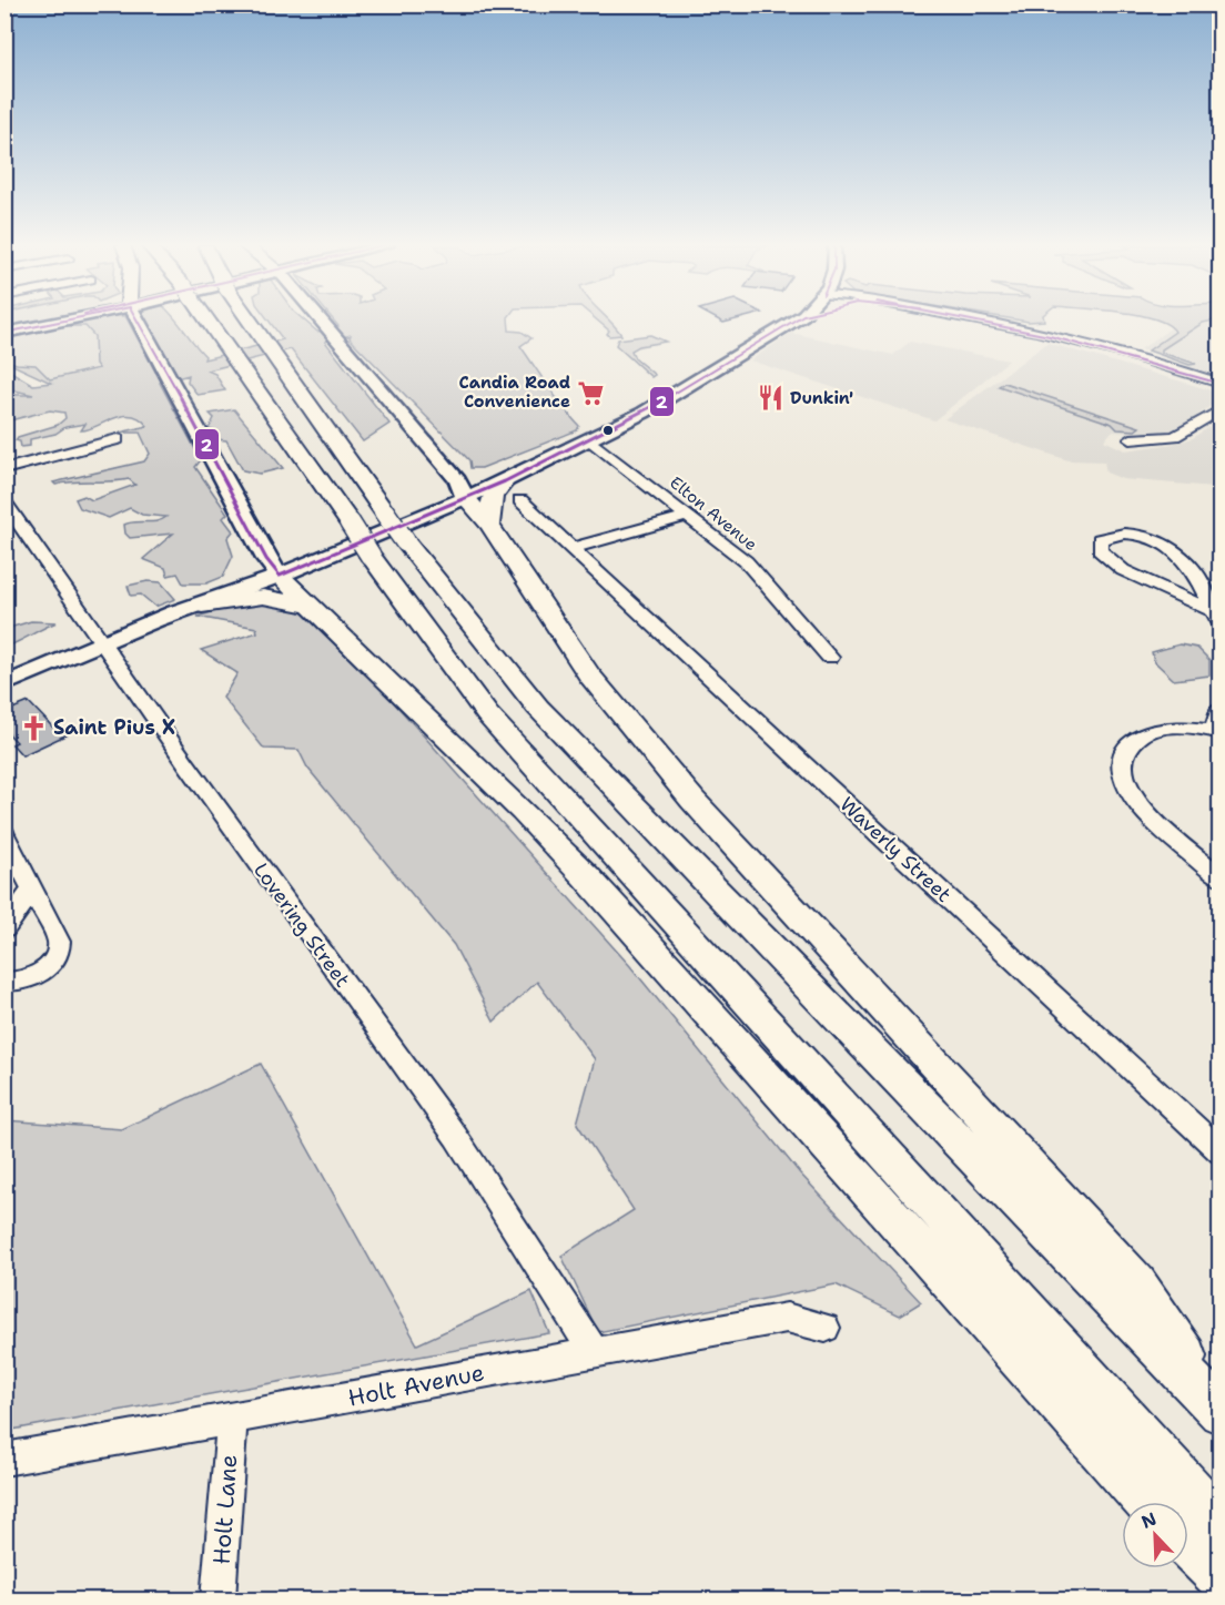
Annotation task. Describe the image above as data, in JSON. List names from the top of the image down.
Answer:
{
  "streets": {
    "street": [
      "Elton Avenue",
      "Waverly Street",
      "Lovering Street",
      "Holt Avenue",
      "Holt Lane"
    ]
  },
  "crossings": [
    ["Lovering Street", "Holt Avenue"],
    ["Holt Avenue", "Holt Lane"]
  ],
  "places": {
    "supermarket": ["Candia Road Convenience"],
    "restaurant": ["Dunkin'"],
    "church": ["Saint Pius X"]
  },
  "lines": ["transit line 2"],
  "north": "top left"
}
